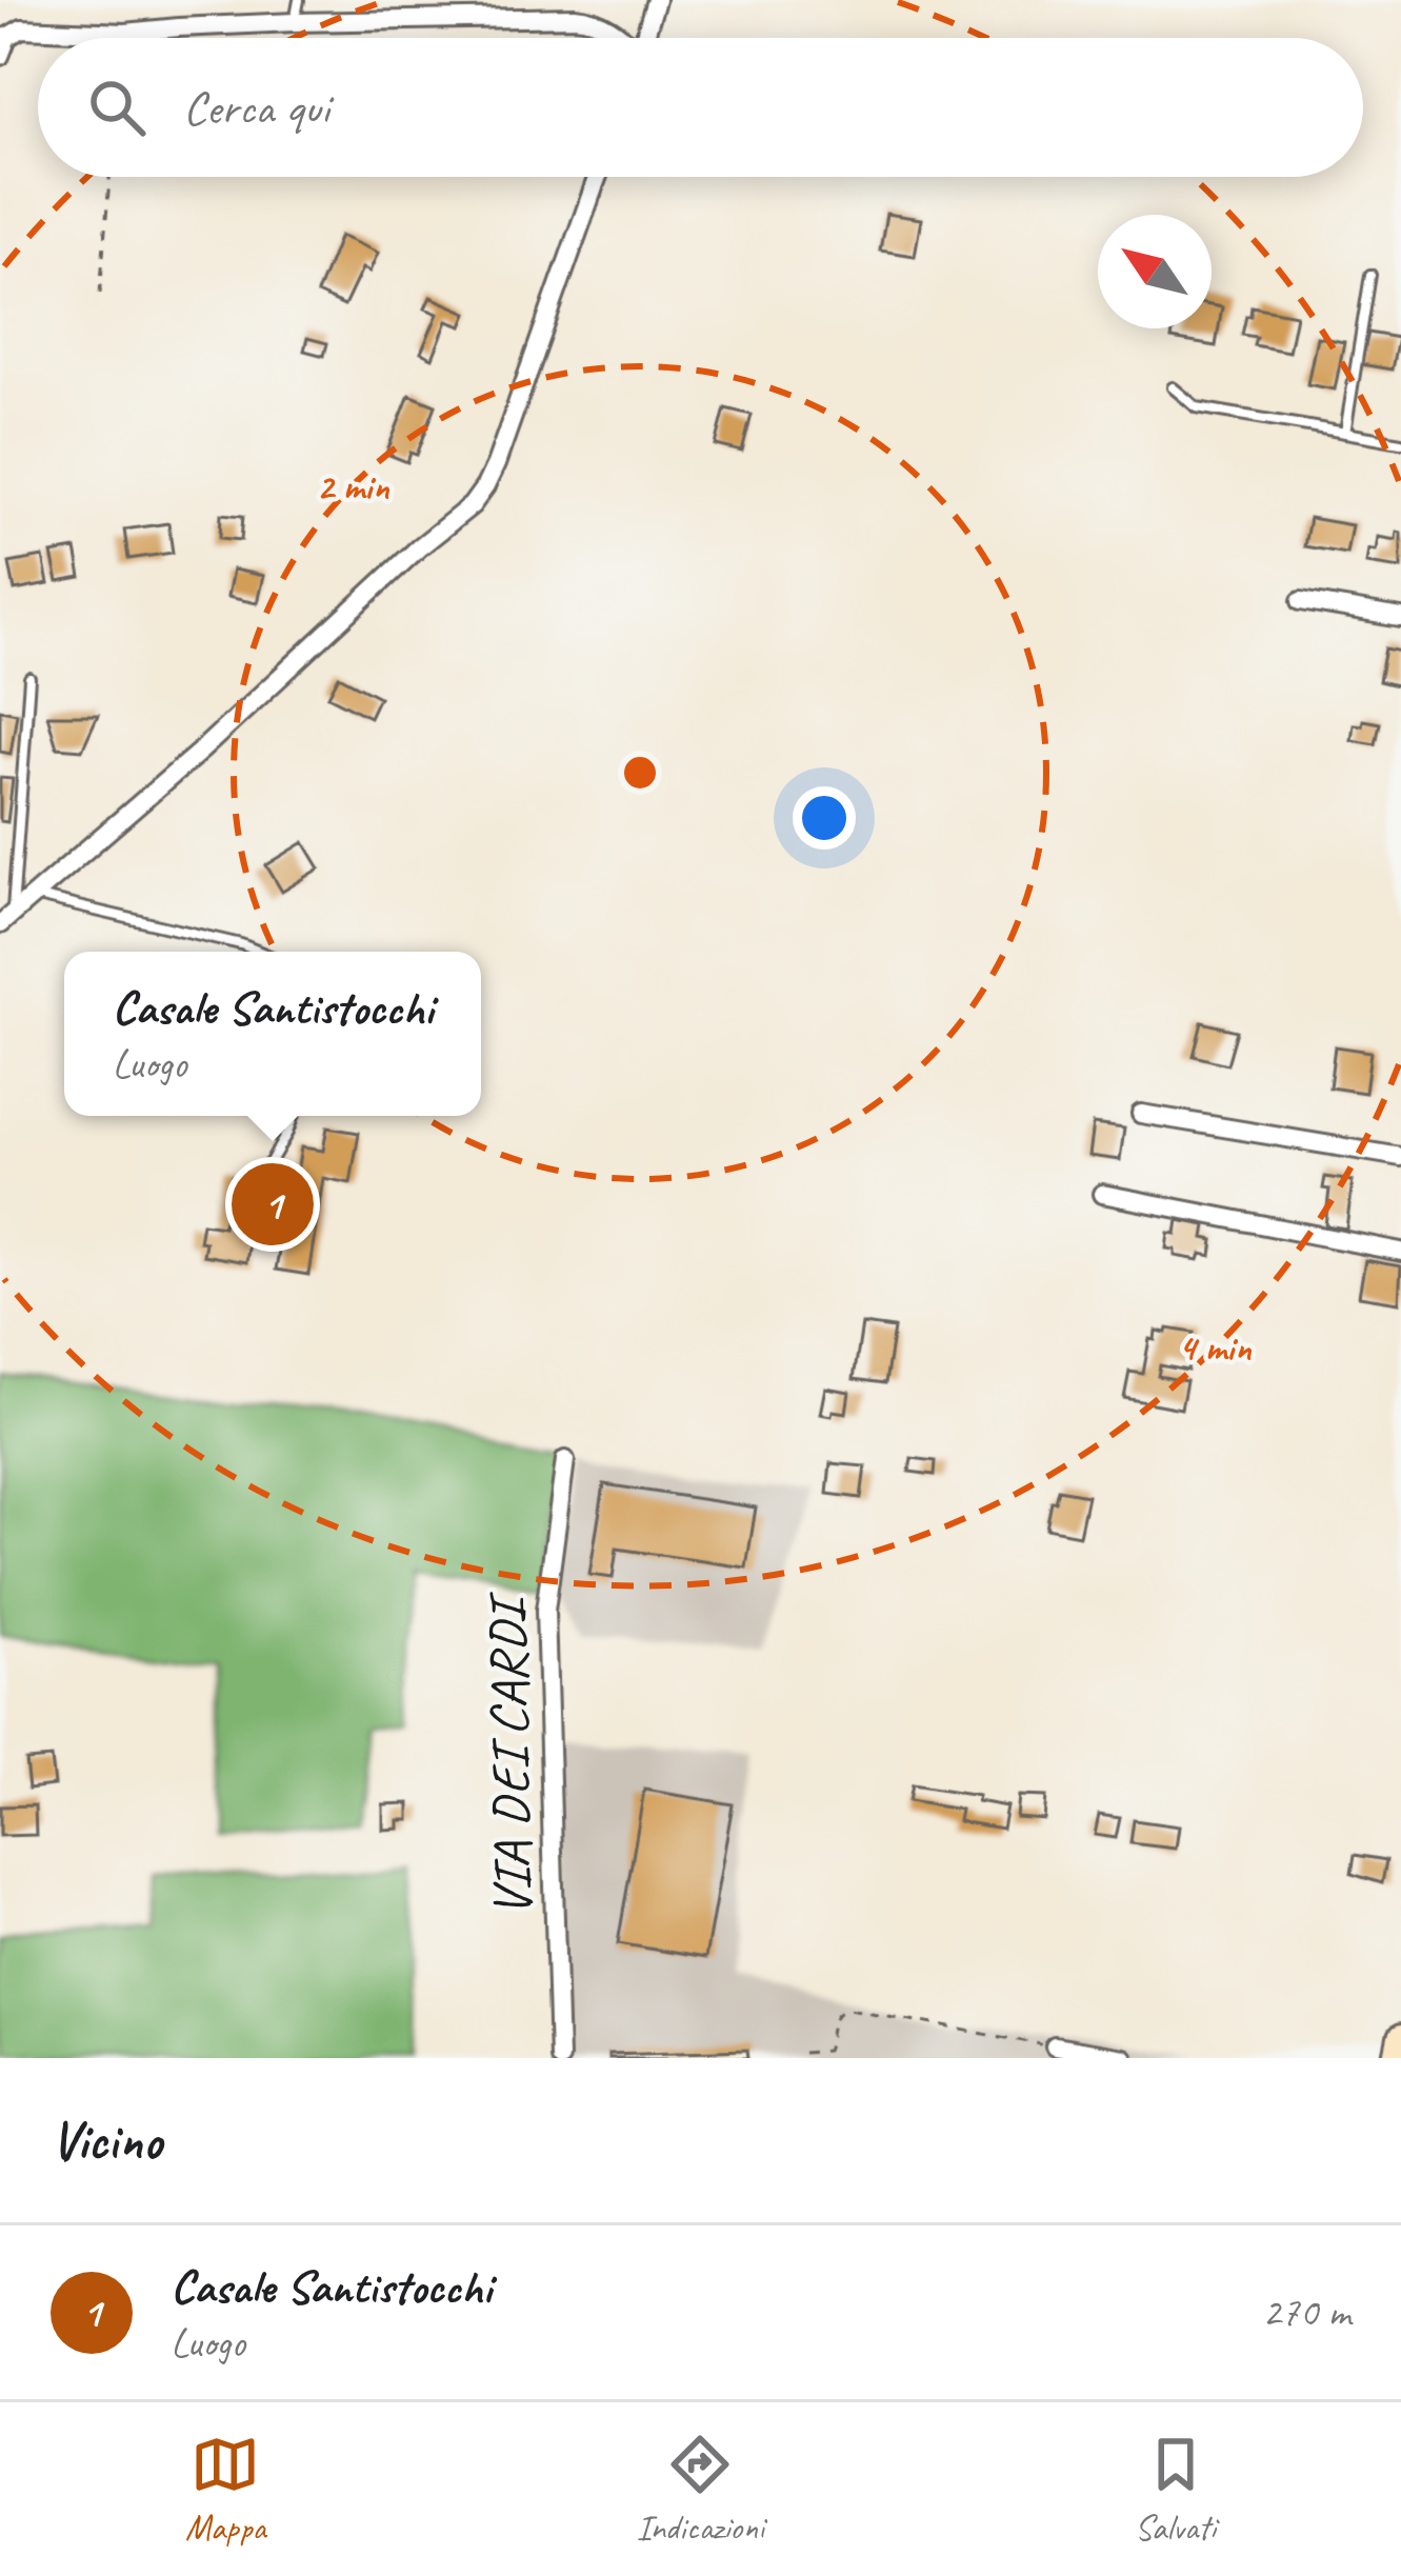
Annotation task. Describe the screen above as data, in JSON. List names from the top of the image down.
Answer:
{
  "streets": {
    "street": ["VIA DEI CARDI"]
  },
  "north": "top left",
  "page": {
    "search": "Cerca qui",
    "popup": ["Casale Santistocchi", "Luogo"],
    "pins": "1",
    "heading": "Vicino",
    "list": [
      {
        "mark": "1",
        "name": "Casale Santistocchi",
        "note": "Luogo",
        "value": "270 m"
      }
    ],
    "nav": ["Mappa", "Indicazioni", "Salvati"]
  },
  "rings": ["2 min", "4 min"]
}
